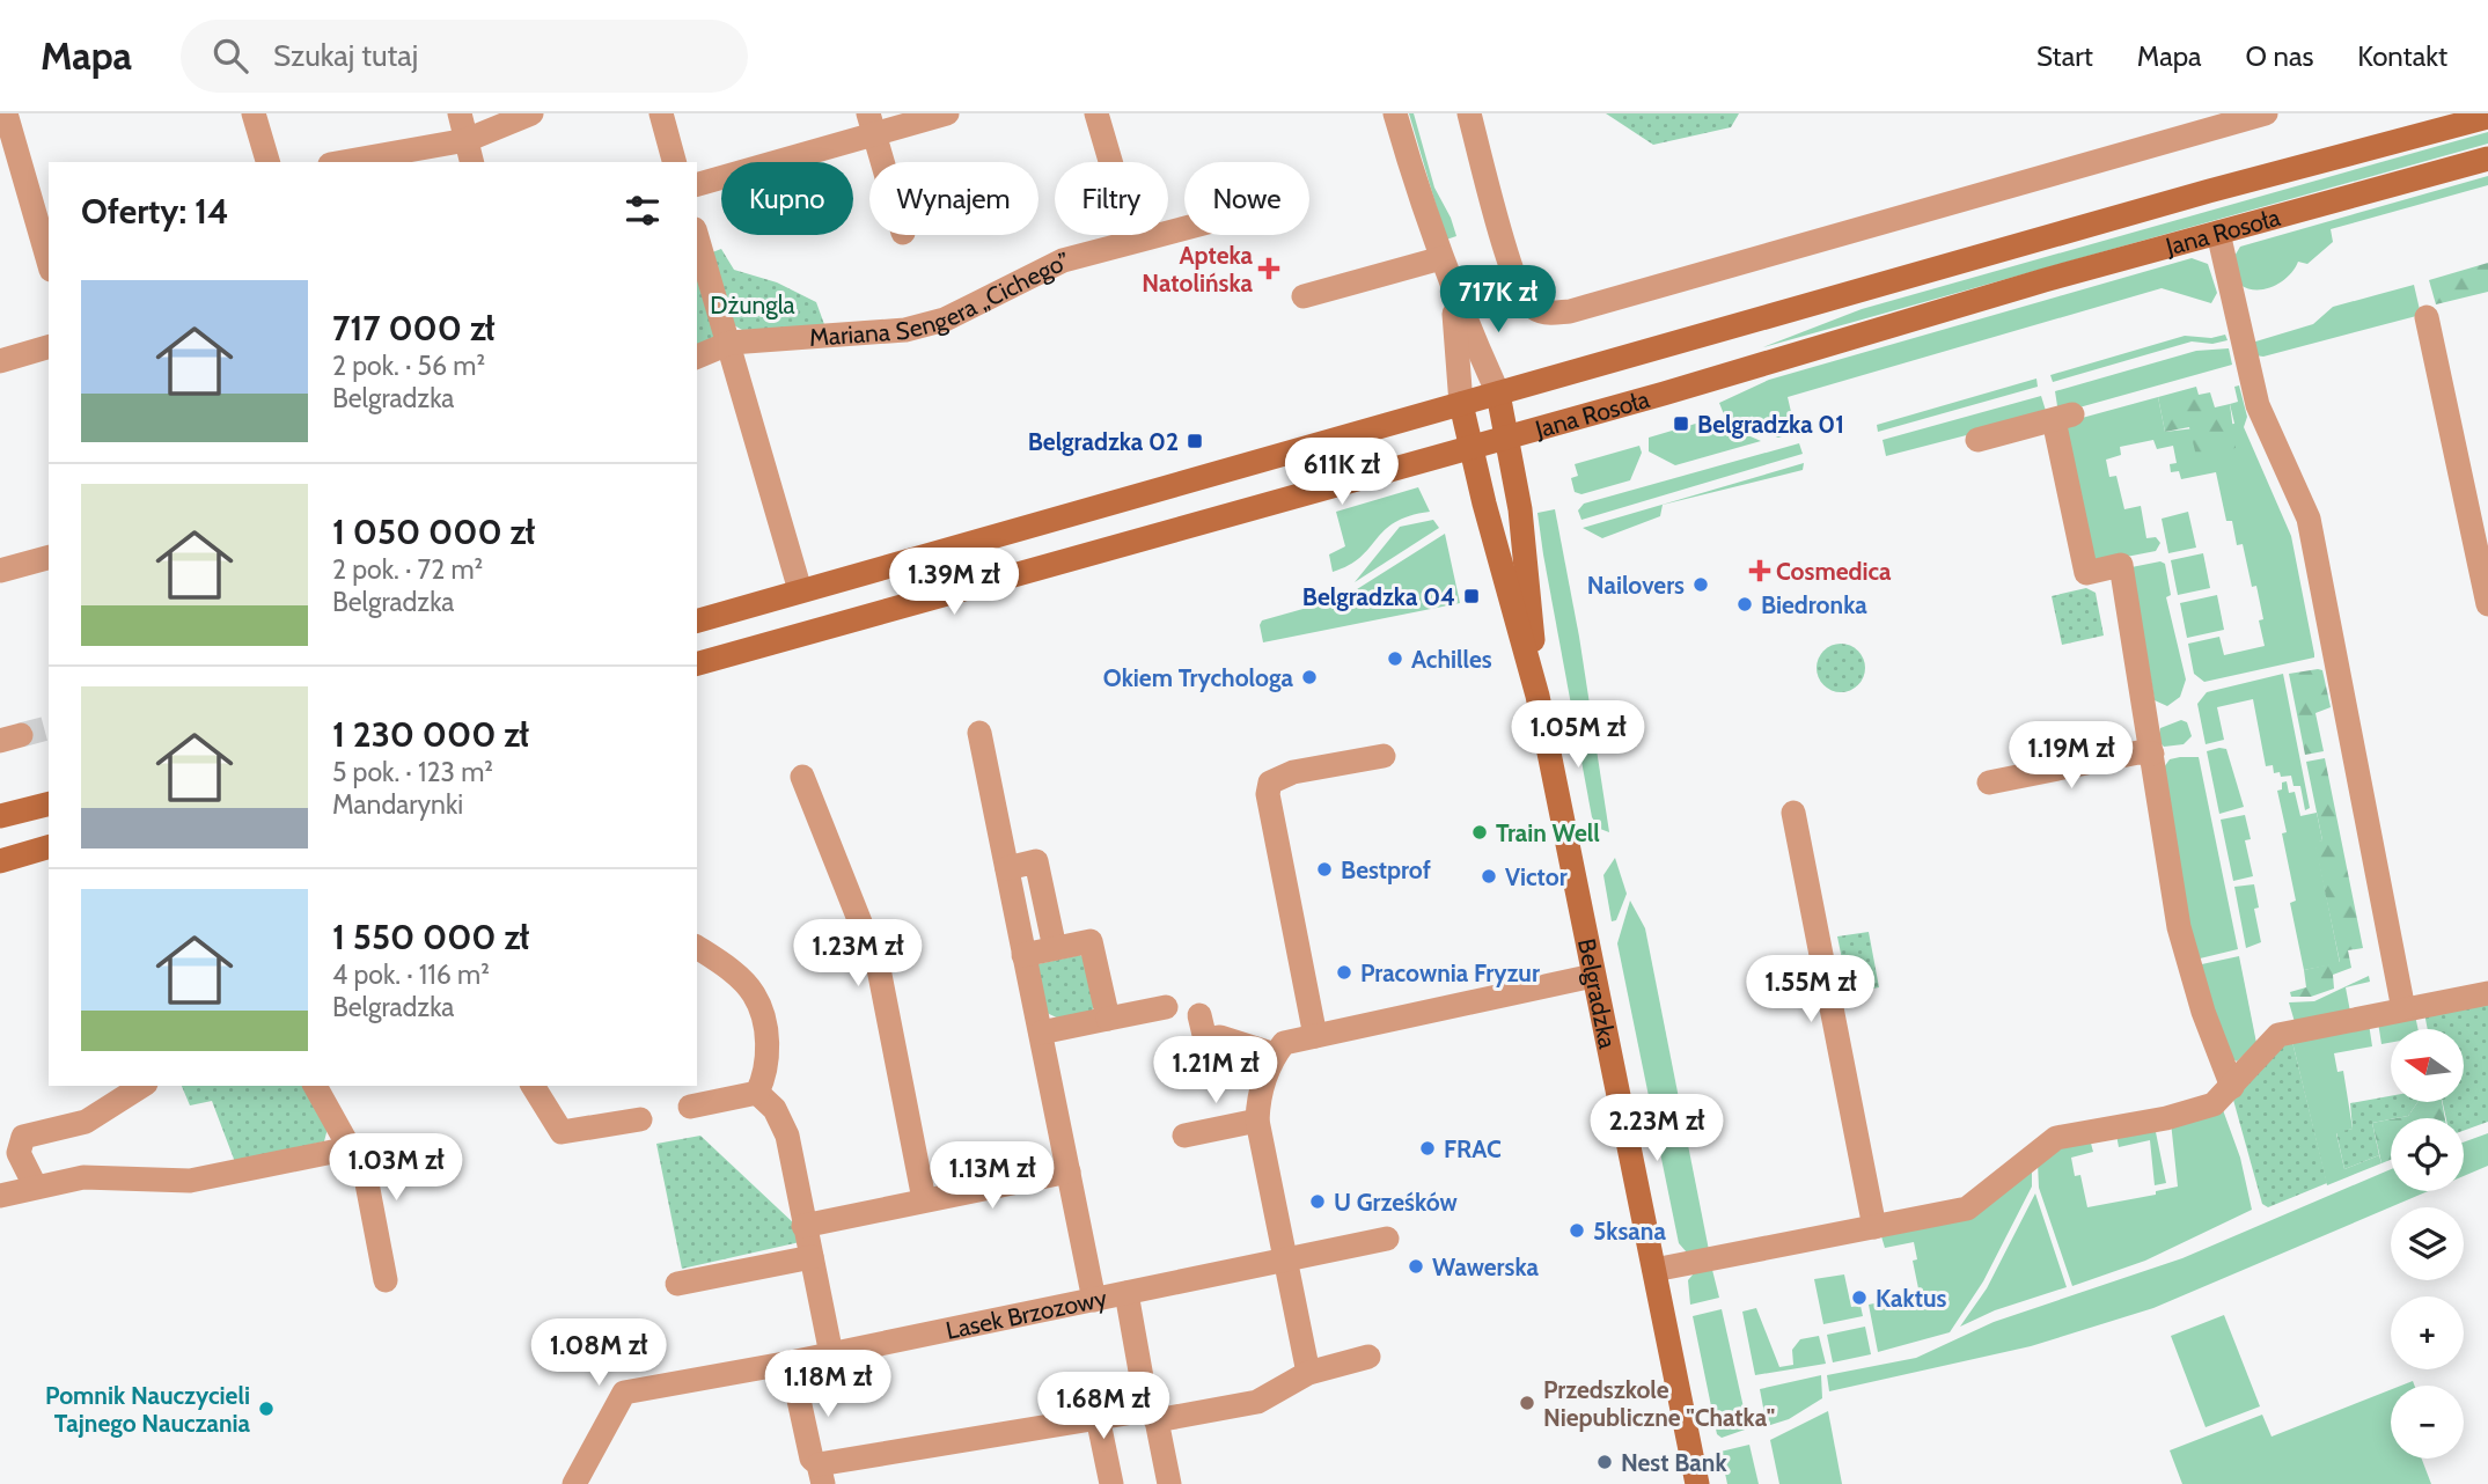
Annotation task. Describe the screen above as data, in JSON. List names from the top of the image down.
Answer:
{
  "streets": {
    "street": [
      "Jana Rosoła",
      "Mariana Sengera „Cichego”",
      "Belgradzka",
      "Lasek Brzozowy"
    ]
  },
  "crossings": [
    ["Jana Rosoła", "Belgradzka"]
  ],
  "parks": ["Dżungla"],
  "places": {
    "health": ["Apteka Natolińska", "Cosmedica"],
    "transit": ["Belgradzka 01", "Belgradzka 02", "Belgradzka 04"],
    "other": [
      "Nailovers",
      "Biedronka",
      "Achilles",
      "Okiem Trychologa",
      "Train Well",
      "Bestprof",
      "Victor",
      "Pracownia Fryzur",
      "FRAC",
      "U Grześków",
      "5ksana",
      "Wawerska",
      "Kaktus",
      "Przedszkole Niepubliczne \"Chatka\"",
      "Pomnik Nauczycieli Tajnego Nauczania",
      "Nest Bank"
    ]
  },
  "north": "left",
  "page": {
    "header": "Mapa",
    "search": "Szukaj tutaj",
    "nav": [
      "Start",
      "Mapa",
      "O nas",
      "Kontakt"
    ],
    "chip": [
      "Kupno",
      "Wynajem",
      "Filtry",
      "Nowe"
    ],
    "heading": "Oferty: 14",
    "list": [
      {
        "name": "717 000 zł",
        "note": "2 pok. · 56 m² · Belgradzka"
      },
      {
        "name": "1 050 000 zł",
        "note": "2 pok. · 72 m² · Belgradzka"
      },
      {
        "name": "1 230 000 zł",
        "note": "5 pok. · 123 m² · Mandarynki"
      },
      {
        "name": "1 550 000 zł",
        "note": "4 pok. · 116 m² · Belgradzka"
      }
    ],
    "price": [
      "717K zł",
      "611K zł",
      "1.39M zł",
      "1.05M zł",
      "1.19M zł",
      "1.23M zł",
      "1.55M zł",
      "1.21M zł",
      "2.23M zł",
      "1.03M zł",
      "1.13M zł",
      "1.08M zł",
      "1.18M zł",
      "1.68M zł"
    ],
    "map_buttons": ["+", "−"]
  }
}
